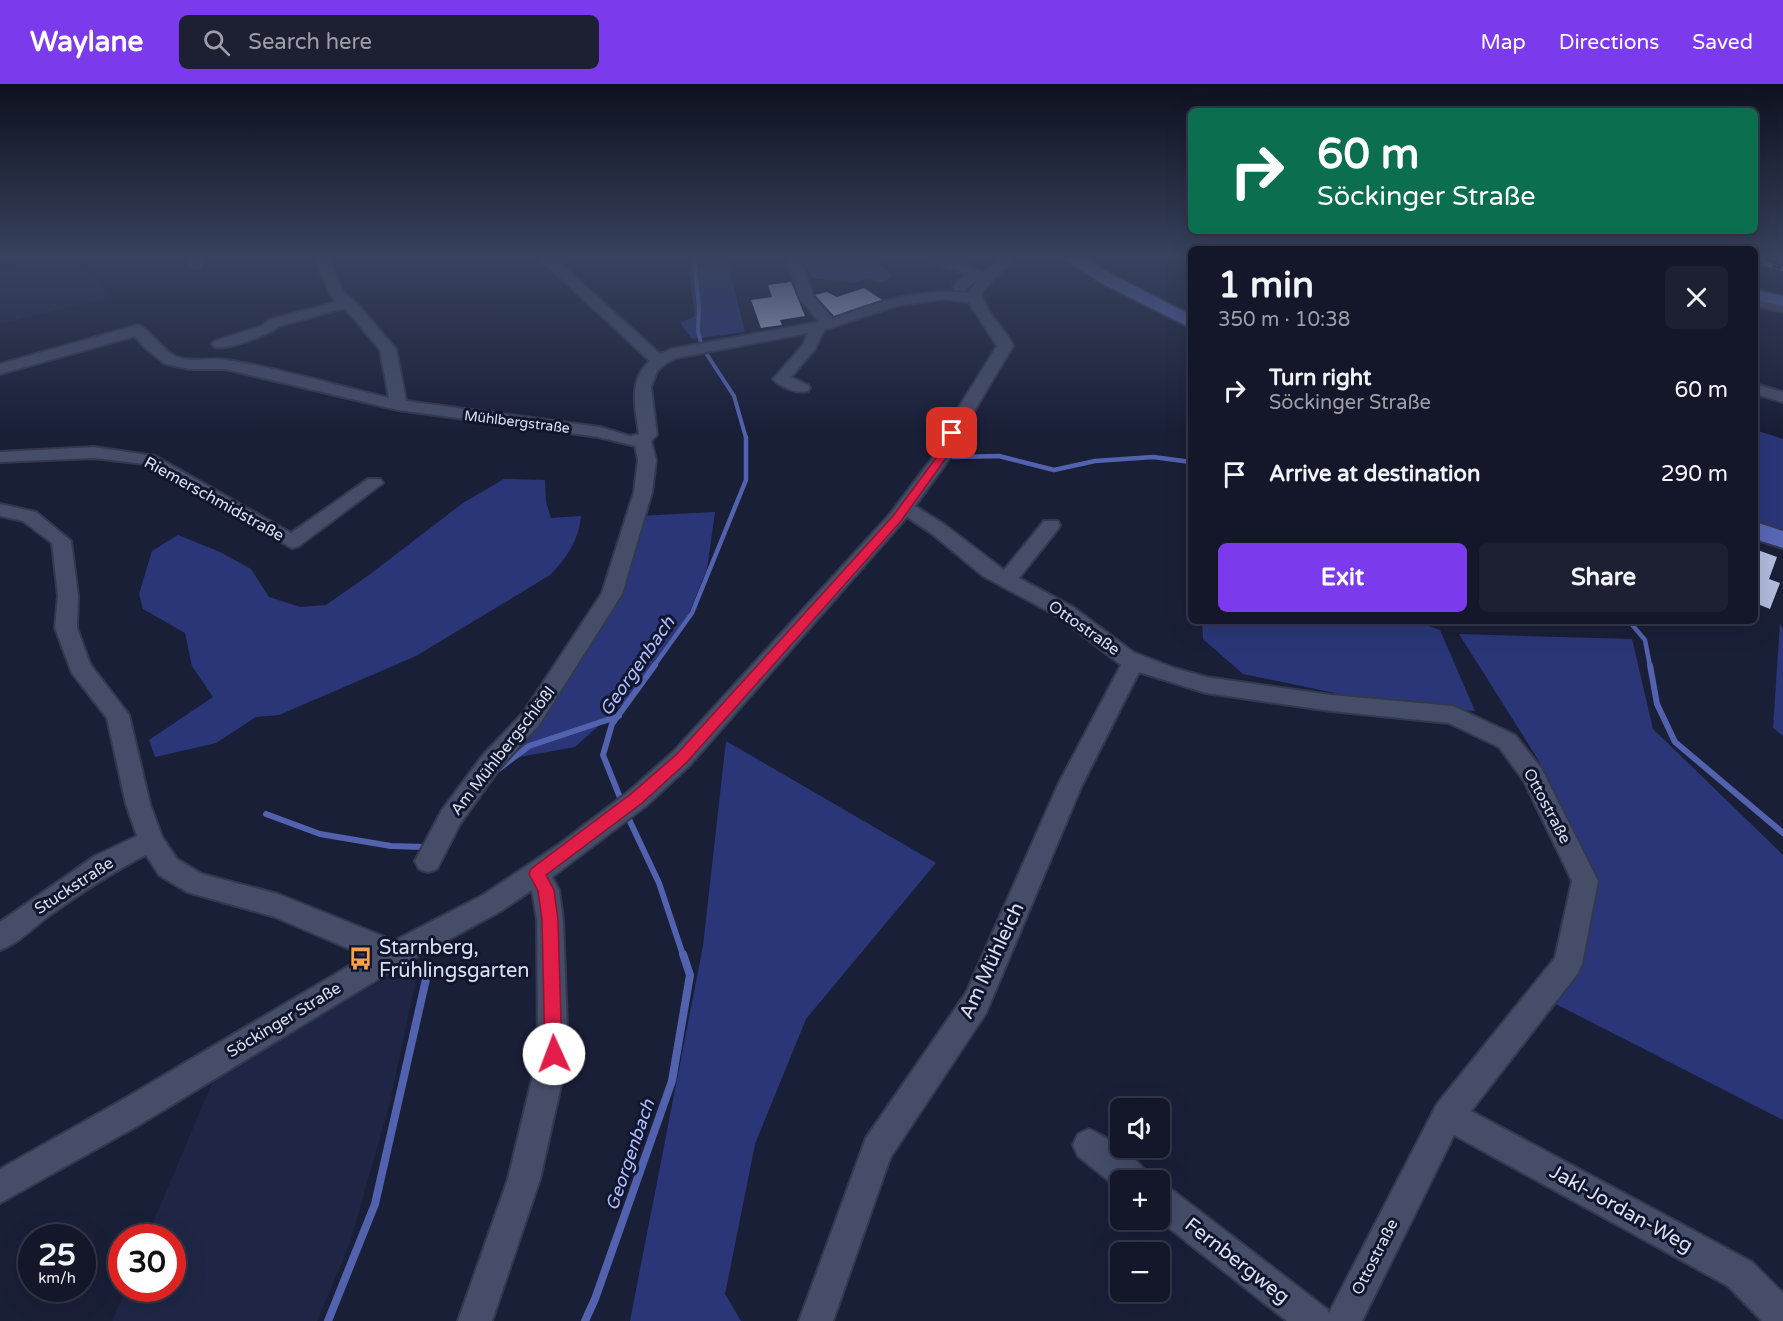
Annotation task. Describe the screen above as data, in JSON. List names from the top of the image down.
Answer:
{
  "streets": {
    "street": [
      "Mühlbergstraße",
      "Riemerschmidstraße",
      "Ottostraße",
      "Am Mühlbergschlößl",
      "Stuckstraße",
      "Am Mühleich",
      "Söckinger Straße",
      "Jakl-Jordan-Weg",
      "Fernbergweg"
    ]
  },
  "crossings": [
    ["Mühlbergstraße", "Am Mühlbergschlößl"],
    ["Ottostraße", "Am Mühleich"],
    ["Ottostraße", "Söckinger Straße"],
    ["Ottostraße", "Jakl-Jordan-Weg"]
  ],
  "water": ["Georgenbach"],
  "places": {
    "bus stop": ["Starnberg, Frühlingsgarten"]
  },
  "page": {
    "header": "Waylane",
    "search": "Search here",
    "nav": ["Map", "Directions", "Saved"],
    "turn": ["60 m", "Söckinger Straße"],
    "heading": ["1 min", "350 m · 10:38"],
    "list": [
      {
        "name": "Turn right",
        "note": "Söckinger Straße",
        "value": "60 m"
      },
      {
        "name": "Arrive at destination",
        "value": "290 m"
      }
    ],
    "buttons": ["Exit", "Share"],
    "map_buttons": ["+", "−"],
    "speed": "25 km/h",
    "limit": "30"
  }
}
